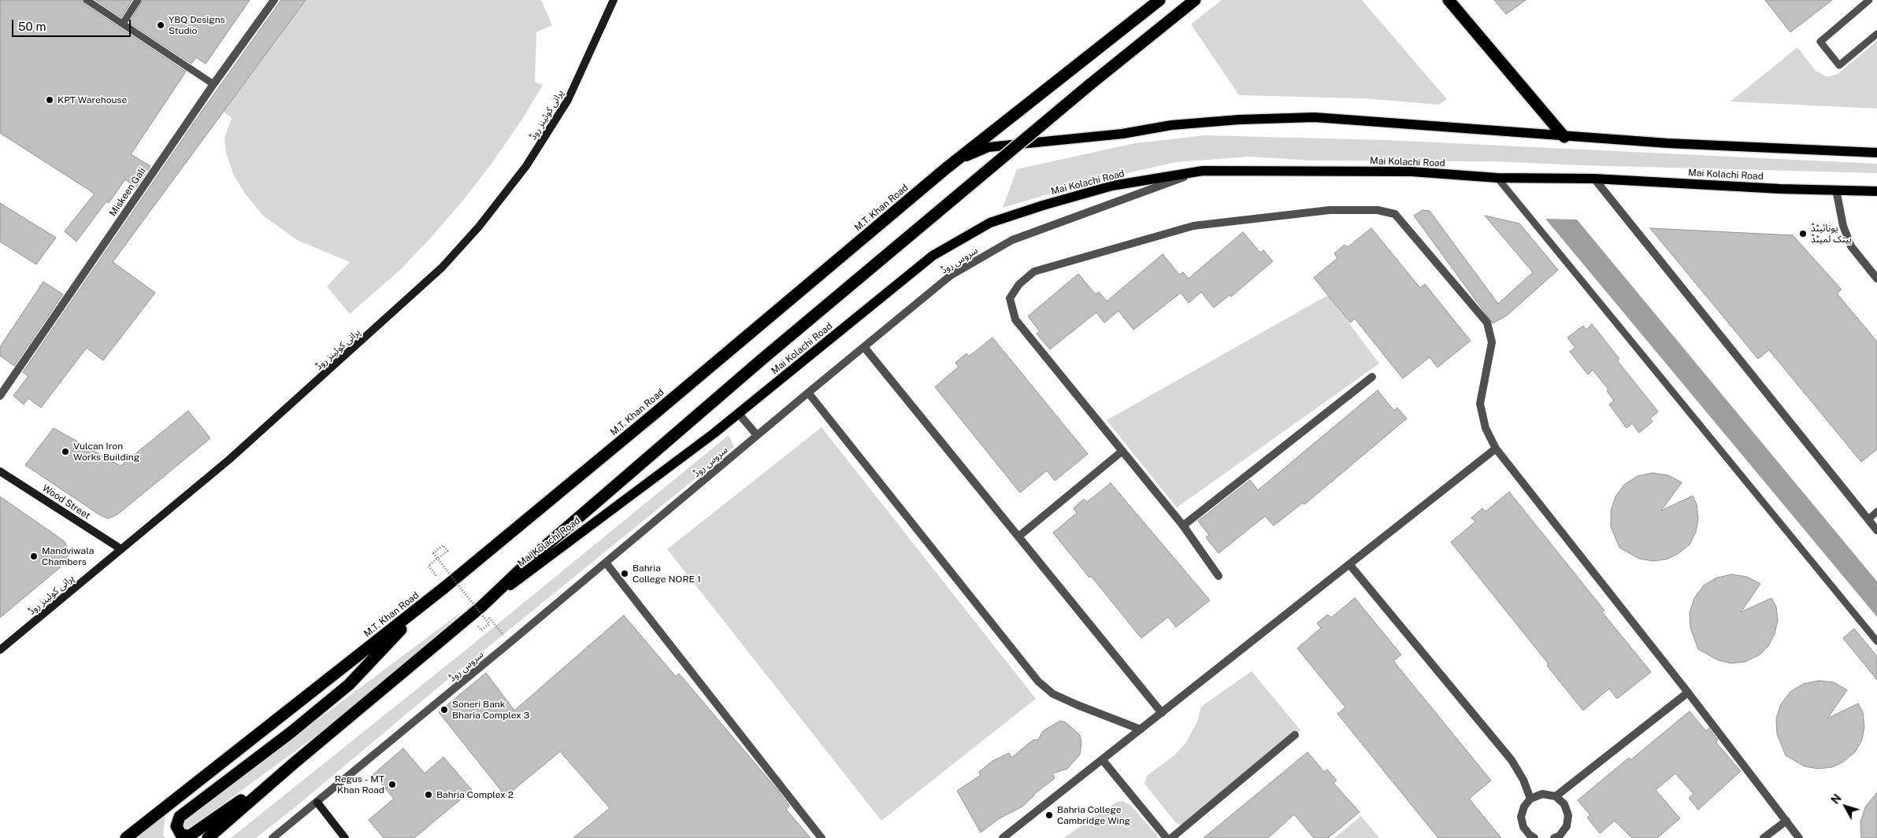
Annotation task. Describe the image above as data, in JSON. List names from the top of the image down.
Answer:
{
  "streets": {
    "highway": ["M.T. Khan Road"],
    "main road": ["Mai Kolachi Road"],
    "street": [
      "پرانی کوئینز روڈ",
      "Miskeen Gali",
      "سروس روڈ",
      "Wood Street"
    ]
  },
  "crossings": [
    ["پرانی کوئینز روڈ", "Wood Street"],
    ["Mai Kolachi Road", "سروس روڈ"]
  ],
  "places": [
    "YBQ Designs Studio",
    "KPT Warehouse",
    "یونائیٹڈ بینک لمیٹڈ",
    "Vulcan Iron Works Building",
    "Mandviwala Chambers",
    "Bahria College NORE 1",
    "Soneri Bank Bharia Complex 3",
    "Regus - MT Khan Road",
    "Bahria Complex 2",
    "Bahria College Cambridge Wing"
  ],
  "scale_bar": "50 m",
  "north": "top left"
}
